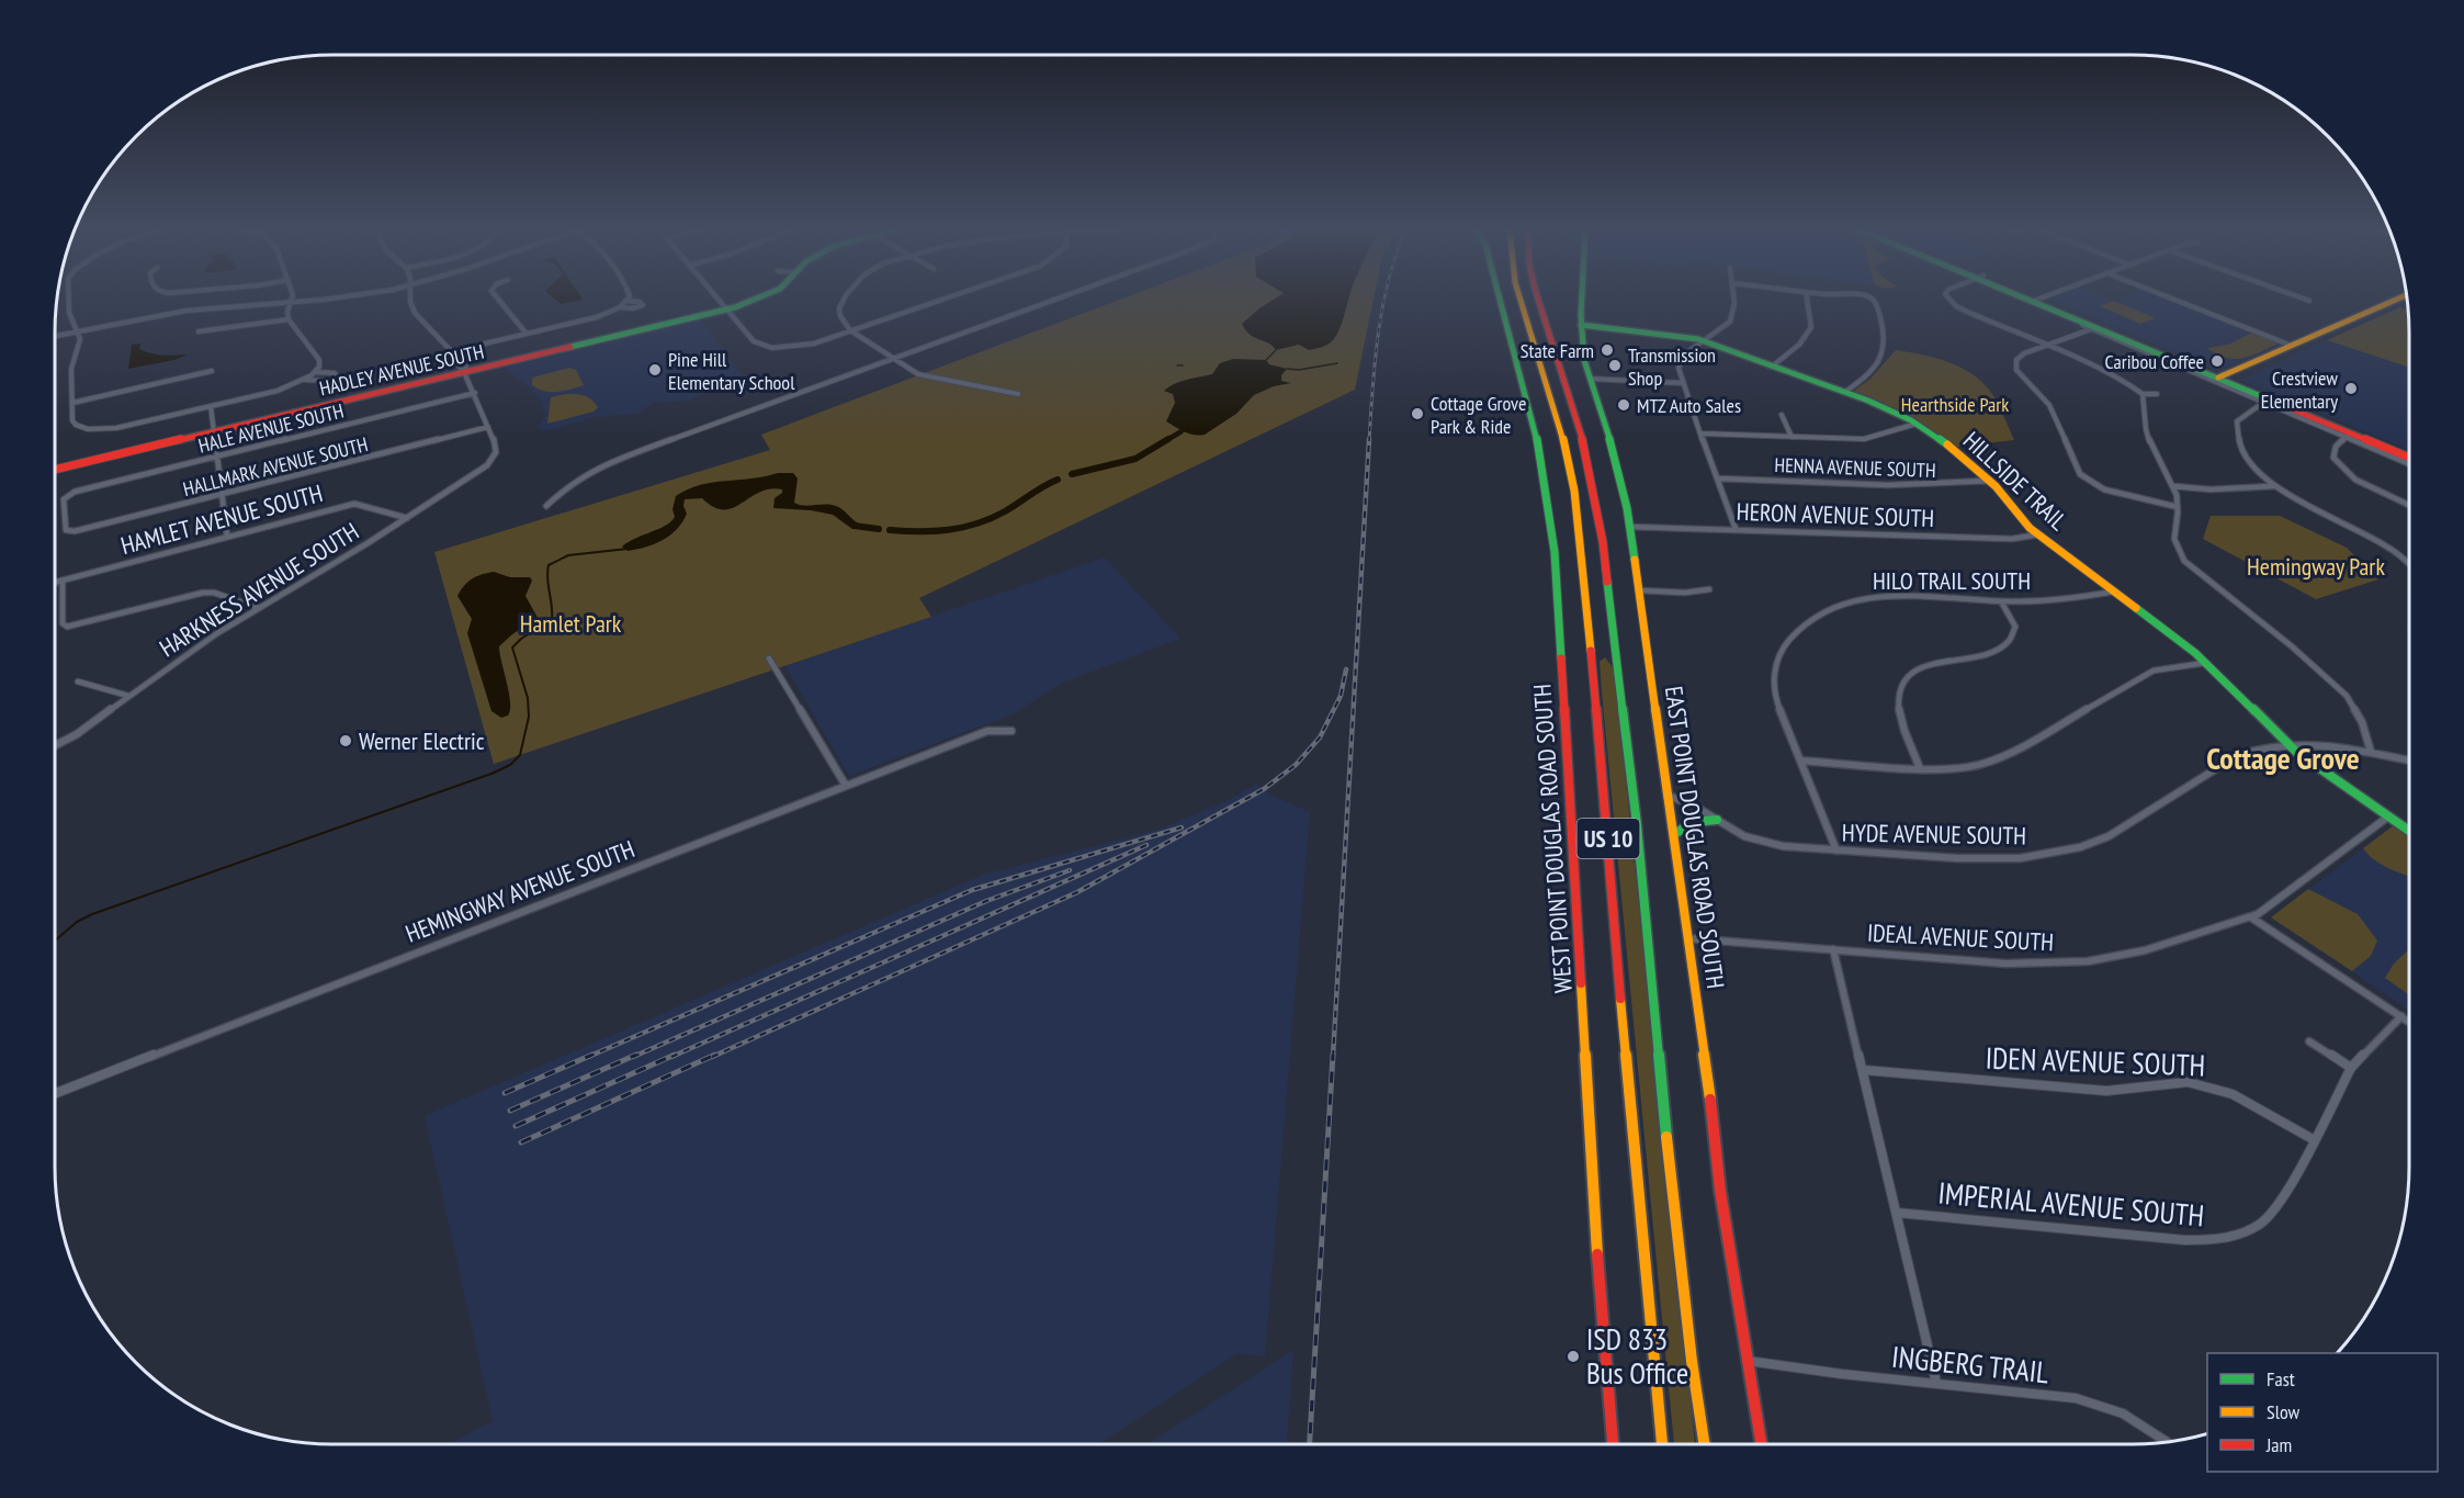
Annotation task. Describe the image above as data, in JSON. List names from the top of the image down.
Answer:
{
  "streets": {
    "main road": [
      "HADLEY AVENUE SOUTH",
      "HILLSIDE TRAIL",
      "EAST POINT DOUGLAS ROAD SOUTH",
      "WEST POINT DOUGLAS ROAD SOUTH",
      "US 10"
    ],
    "street": [
      "HALE AVENUE SOUTH",
      "HALLMARK AVENUE SOUTH",
      "HENNA AVENUE SOUTH",
      "HERON AVENUE SOUTH",
      "HAMLET AVENUE SOUTH",
      "HILO TRAIL SOUTH",
      "HARKNESS AVENUE SOUTH",
      "HYDE AVENUE SOUTH",
      "HEMINGWAY AVENUE SOUTH",
      "IDEAL AVENUE SOUTH",
      "IDEN AVENUE SOUTH",
      "IMPERIAL AVENUE SOUTH",
      "INGBERG TRAIL"
    ]
  },
  "crossings": [
    ["HALE AVENUE SOUTH", "HALLMARK AVENUE SOUTH"],
    ["HALLMARK AVENUE SOUTH", "HARKNESS AVENUE SOUTH"],
    ["HENNA AVENUE SOUTH", "HILLSIDE TRAIL"],
    ["HILLSIDE TRAIL", "HERON AVENUE SOUTH"],
    ["HILLSIDE TRAIL", "HILO TRAIL SOUTH"],
    ["HILLSIDE TRAIL", "HYDE AVENUE SOUTH"],
    ["HILLSIDE TRAIL", "EAST POINT DOUGLAS ROAD SOUTH"],
    ["HILLSIDE TRAIL", "IDEAL AVENUE SOUTH"],
    ["HERON AVENUE SOUTH", "EAST POINT DOUGLAS ROAD SOUTH"],
    ["HAMLET AVENUE SOUTH", "HARKNESS AVENUE SOUTH"],
    ["HILO TRAIL SOUTH", "HYDE AVENUE SOUTH"],
    ["HYDE AVENUE SOUTH", "EAST POINT DOUGLAS ROAD SOUTH"],
    ["EAST POINT DOUGLAS ROAD SOUTH", "IDEAL AVENUE SOUTH"],
    ["EAST POINT DOUGLAS ROAD SOUTH", "INGBERG TRAIL"],
    ["IDEN AVENUE SOUTH", "IMPERIAL AVENUE SOUTH"]
  ],
  "districts": ["Cottage Grove"],
  "parks": ["Hearthside Park", "Hemingway Park", "Hamlet Park"],
  "places": [
    "State Farm",
    "Caribou Coffee",
    "Transmission Shop",
    "Pine Hill Elementary School",
    "Crestview Elementary",
    "MTZ Auto Sales",
    "Cottage Grove Park & Ride",
    "Werner Electric",
    "ISD 833 Bus Office"
  ],
  "legend": ["Fast", "Slow", "Jam"]
}
